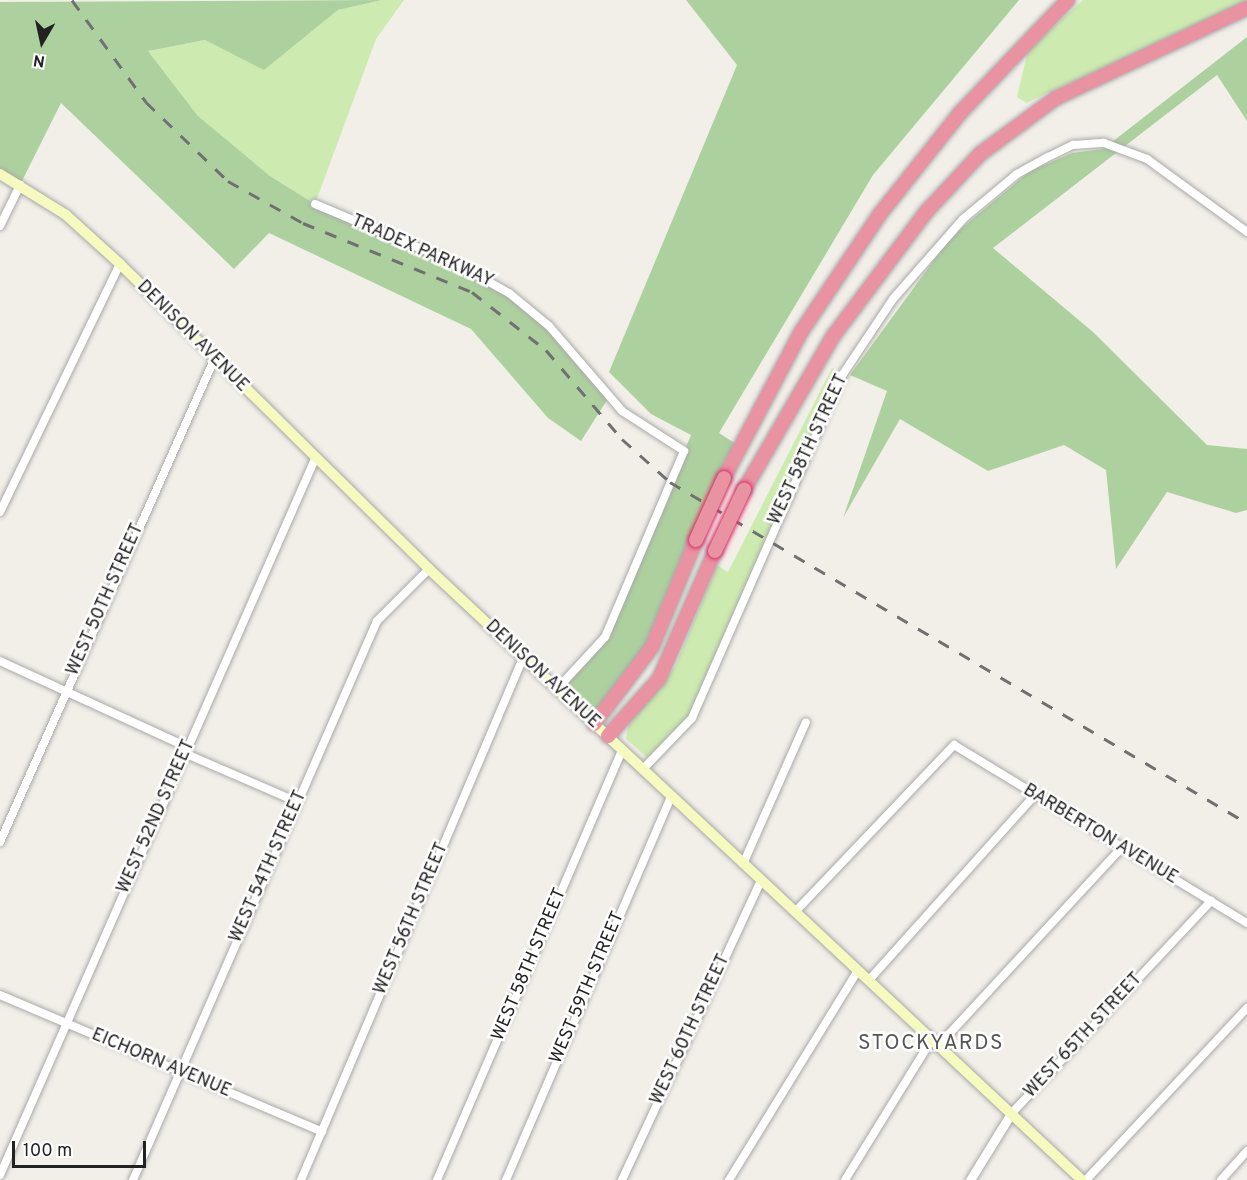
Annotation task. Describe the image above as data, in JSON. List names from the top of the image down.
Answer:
{
  "streets": {
    "main road": ["DENISON AVENUE"],
    "street": [
      "TRADEX PARKWAY",
      "WEST 58TH STREET",
      "WEST 50TH STREET",
      "WEST 52ND STREET",
      "BARBERTON AVENUE",
      "WEST 54TH STREET",
      "WEST 56TH STREET",
      "WEST 59TH STREET",
      "WEST 60TH STREET",
      "WEST 65TH STREET",
      "EICHORN AVENUE"
    ]
  },
  "crossings": [
    ["TRADEX PARKWAY", "DENISON AVENUE"],
    ["DENISON AVENUE", "WEST 58TH STREET"],
    ["DENISON AVENUE", "WEST 50TH STREET"],
    ["DENISON AVENUE", "WEST 52ND STREET"],
    ["DENISON AVENUE", "BARBERTON AVENUE"],
    ["DENISON AVENUE", "WEST 54TH STREET"],
    ["DENISON AVENUE", "WEST 56TH STREET"],
    ["DENISON AVENUE", "WEST 59TH STREET"],
    ["DENISON AVENUE", "WEST 60TH STREET"],
    ["DENISON AVENUE", "WEST 65TH STREET"],
    ["WEST 52ND STREET", "EICHORN AVENUE"],
    ["BARBERTON AVENUE", "WEST 65TH STREET"],
    ["WEST 54TH STREET", "EICHORN AVENUE"],
    ["WEST 56TH STREET", "EICHORN AVENUE"]
  ],
  "districts": ["STOCKYARDS"],
  "scale_bar": "100 m",
  "north": "bottom"
}
